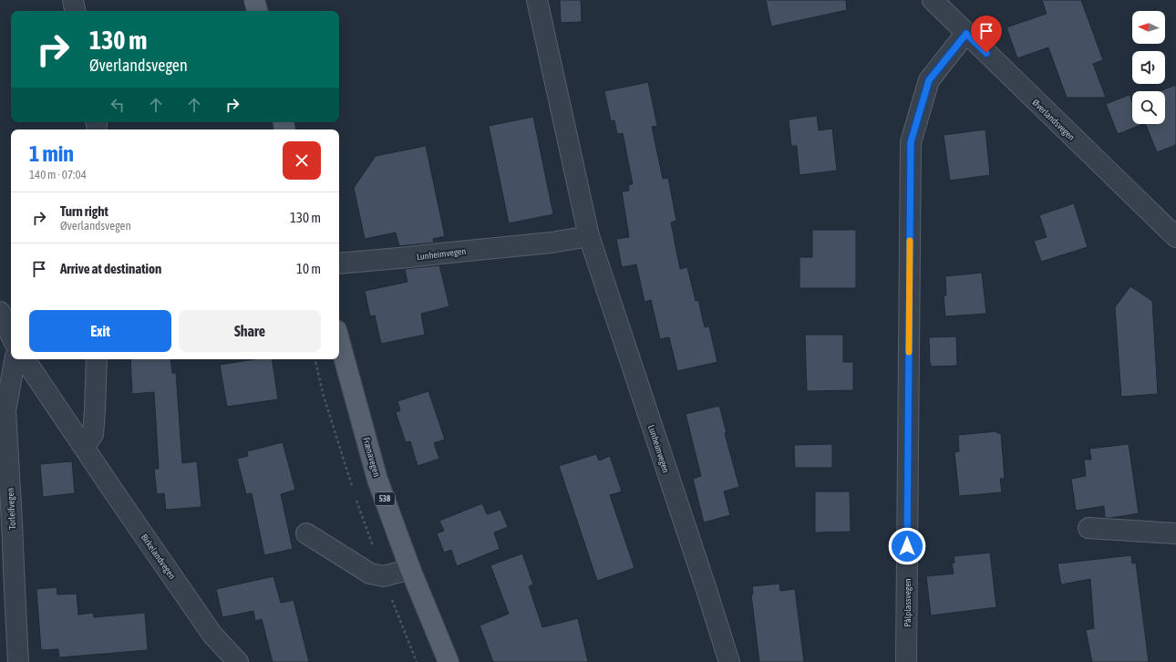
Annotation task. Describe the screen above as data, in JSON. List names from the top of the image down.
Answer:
{
  "streets": {
    "main road": ["Frænavegen", "538"],
    "street": [
      "Øverlandsvegen",
      "Lunheimvegen",
      "Torleifvegen",
      "Birkelandvegen",
      "Pålplassvegen"
    ]
  },
  "crossings": [
    ["Øverlandsvegen", "Pålplassvegen"]
  ],
  "north": "left",
  "page": {
    "turn": ["130 m", "Øverlandsvegen"],
    "heading": ["1 min", "140 m · 07:04"],
    "list": [
      {
        "name": "Turn right",
        "note": "Øverlandsvegen",
        "value": "130 m"
      },
      {
        "name": "Arrive at destination",
        "value": "10 m"
      }
    ],
    "buttons": ["Exit", "Share"]
  }
}
